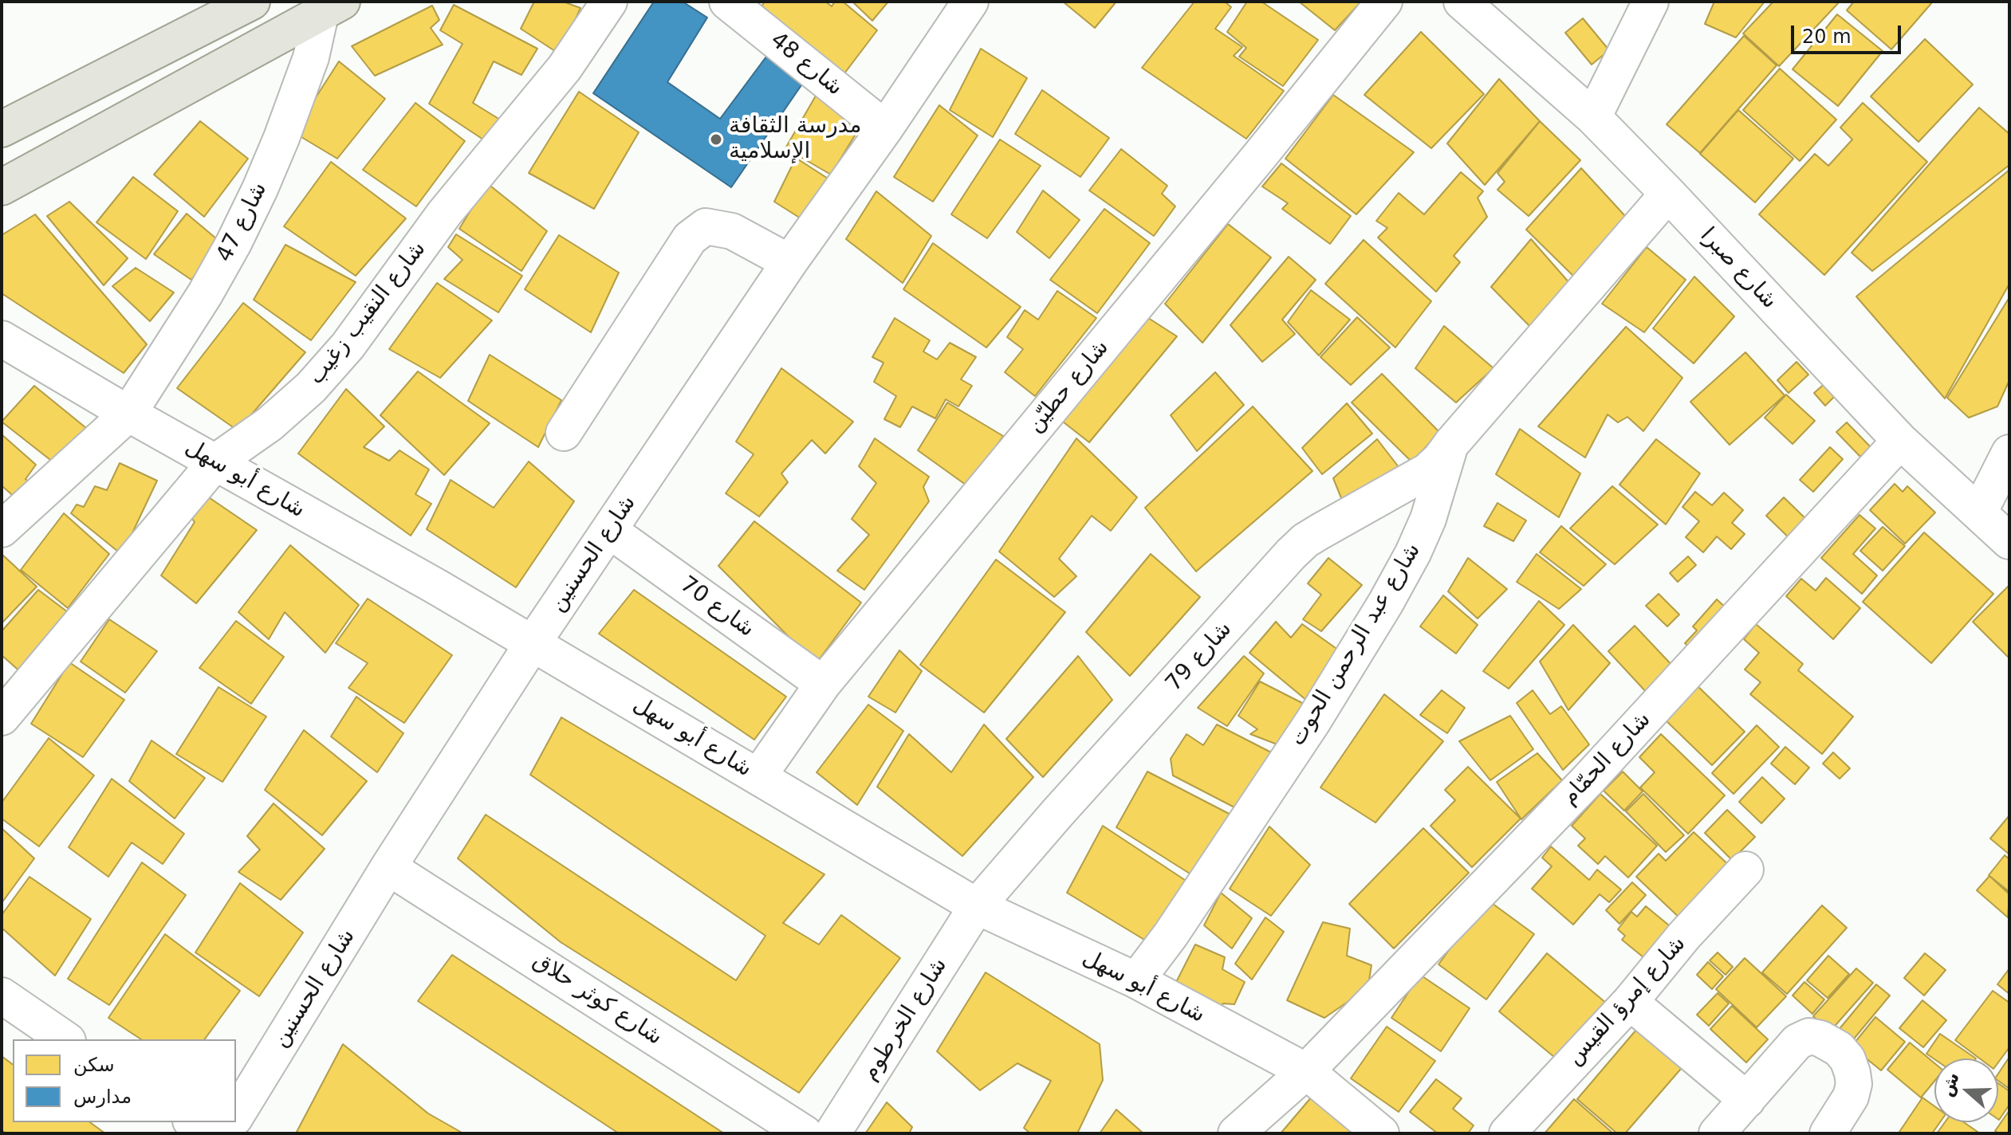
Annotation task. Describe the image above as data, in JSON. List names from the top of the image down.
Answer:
{
  "streets": {
    "street": [
      "شارع 48",
      "شارع 47",
      "شارع صبرا",
      "شارع النقيب زغيب",
      "شارع حطيّن",
      "شارع أبو سهل",
      "شارع الحسنين",
      "شارع 70",
      "شارع عبد الرحمن الحوت",
      "شارع 79",
      "شارع الحمّام",
      "شارع كوثر حلاق",
      "شارع إمرؤ القيس",
      "شارع الخرطوم"
    ]
  },
  "crossings": [
    ["شارع 48", "شارع الحسنين"],
    ["شارع 47", "شارع أبو سهل"],
    ["شارع صبرا", "شارع عبد الرحمن الحوت"],
    ["شارع صبرا", "شارع الحمّام"],
    ["شارع النقيب زغيب", "شارع أبو سهل"],
    ["شارع حطيّن", "شارع أبو سهل"],
    ["شارع حطيّن", "شارع 70"],
    ["شارع أبو سهل", "شارع الحسنين"],
    ["شارع أبو سهل", "شارع عبد الرحمن الحوت"],
    ["شارع أبو سهل", "شارع 79"],
    ["شارع أبو سهل", "شارع الحمّام"],
    ["شارع أبو سهل", "شارع الخرطوم"],
    ["شارع الحسنين", "شارع 70"],
    ["شارع الحسنين", "شارع كوثر حلاق"],
    ["شارع عبد الرحمن الحوت", "شارع 79"],
    ["شارع 79", "شارع الخرطوم"]
  ],
  "places": ["مدرسة الثقافة الإسلامية"],
  "legend": ["سكن", "مدارس"],
  "scale_bar": "20 m",
  "north": "left"
}
